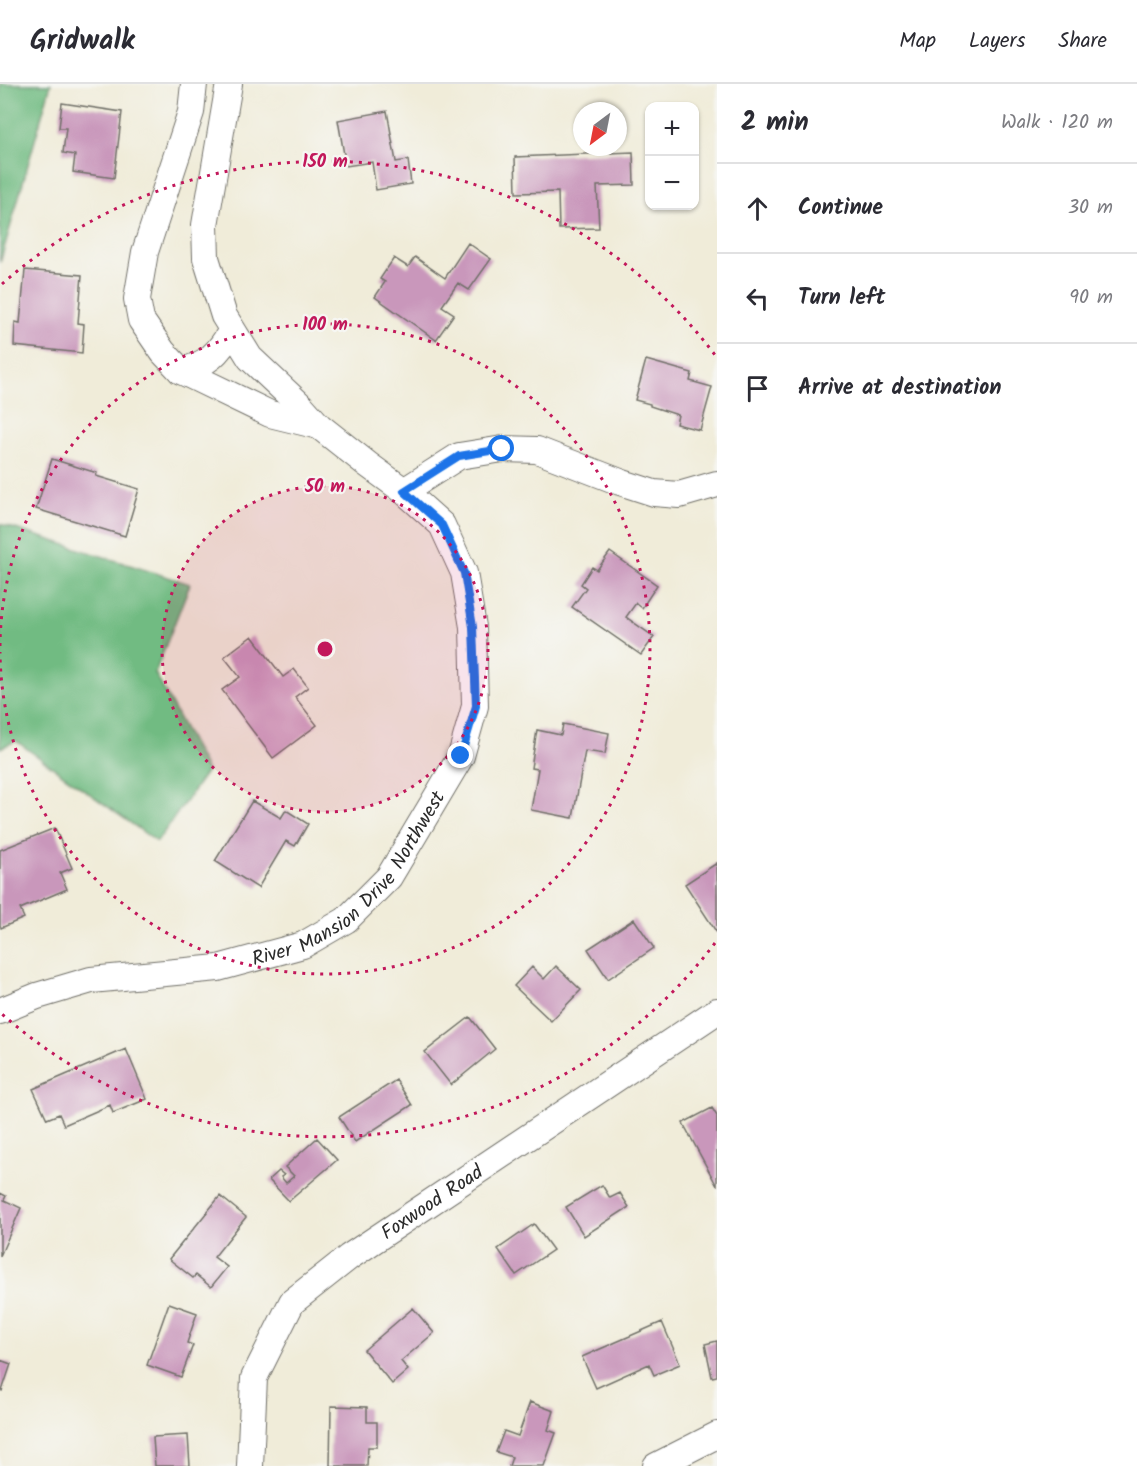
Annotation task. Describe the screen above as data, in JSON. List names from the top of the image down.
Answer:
{
  "streets": {
    "street": ["River Mansion Drive Northwest", "Foxwood Road"]
  },
  "north": "bottom left",
  "page": {
    "header": "Gridwalk",
    "nav": ["Map", "Layers", "Share"],
    "heading": ["2 min", "Walk · 120 m"],
    "map_buttons": ["+", "−"],
    "list": [
      ["Continue", "30 m"],
      ["Turn left", "90 m"],
      "Arrive at destination"
    ]
  },
  "rings": ["150 m", "100 m", "50 m"]
}
